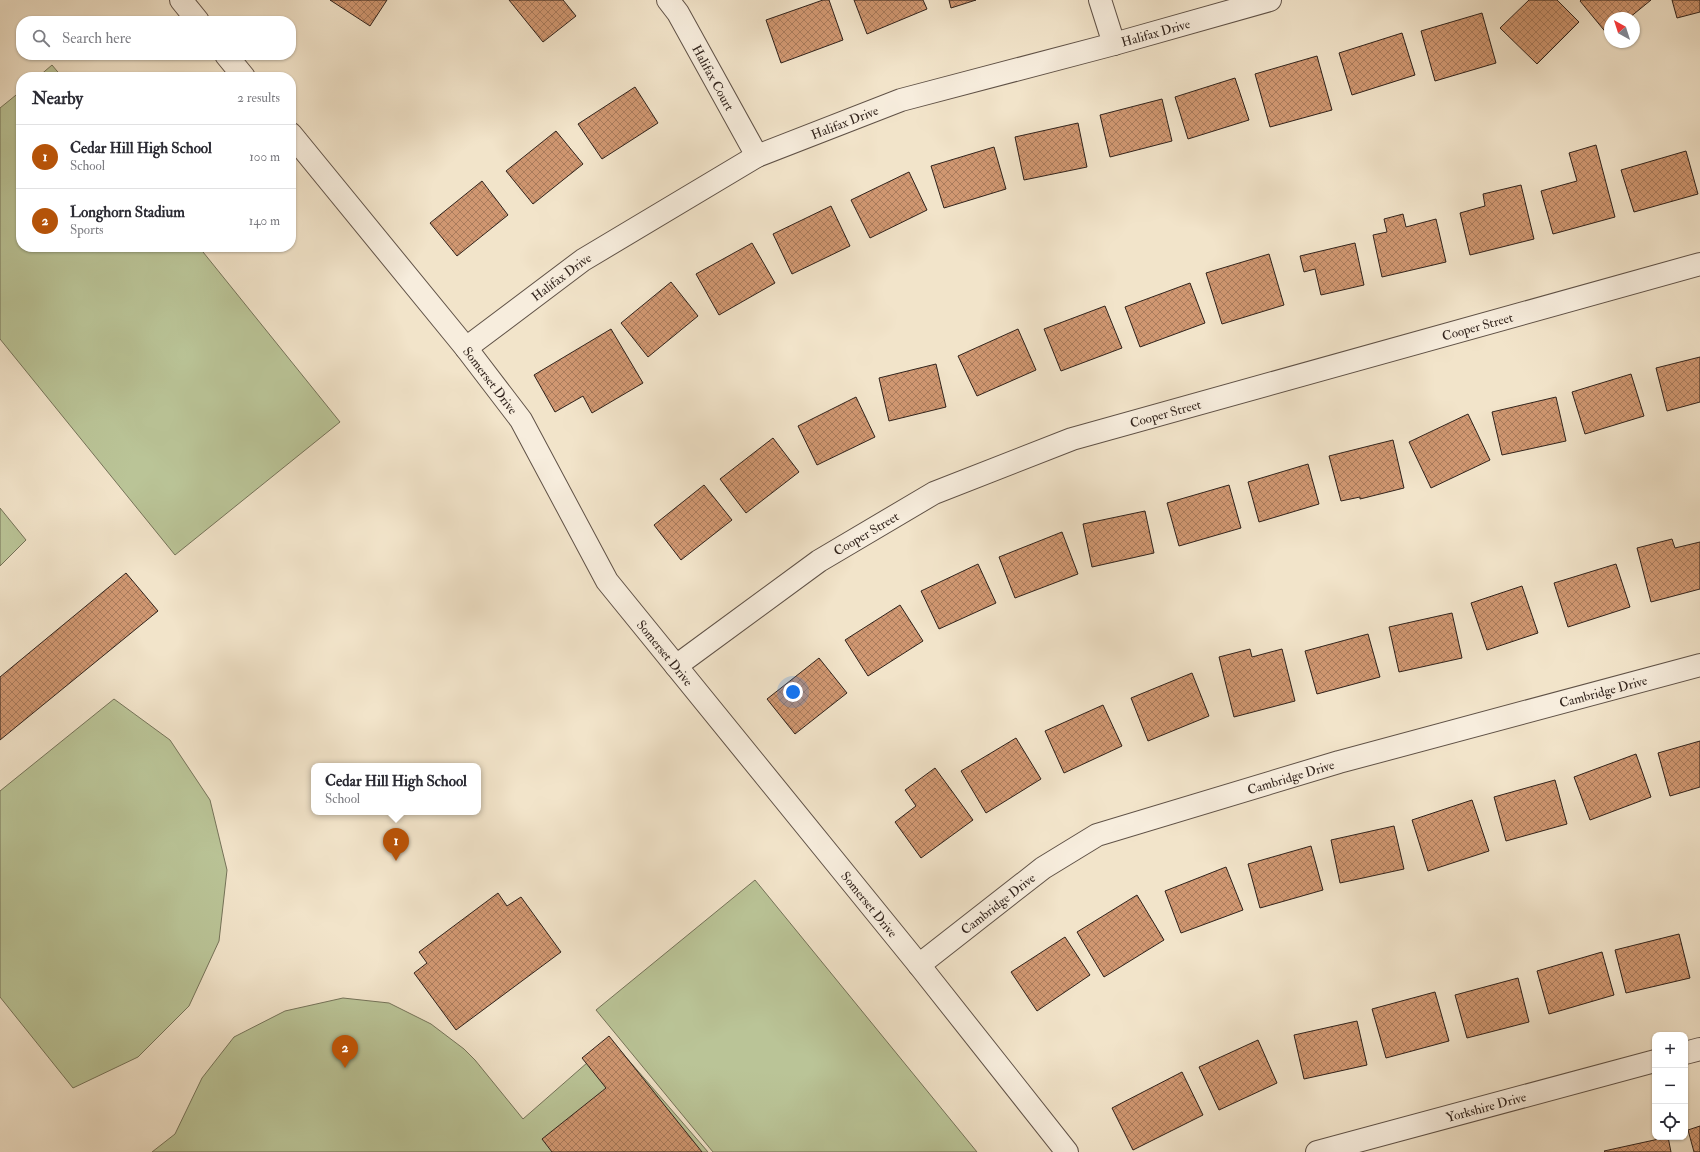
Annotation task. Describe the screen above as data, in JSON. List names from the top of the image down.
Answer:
{
  "streets": {
    "street": [
      "Halifax Drive",
      "Halifax Court",
      "Cooper Street",
      "Somerset Drive",
      "Cambridge Drive",
      "Yorkshire Drive"
    ]
  },
  "crossings": [
    ["Halifax Drive", "Halifax Court"],
    ["Halifax Drive", "Somerset Drive"],
    ["Cooper Street", "Somerset Drive"],
    ["Somerset Drive", "Cambridge Drive"]
  ],
  "north": "top left",
  "page": {
    "search": "Search here",
    "heading": ["Nearby", "2 results"],
    "list": [
      {
        "mark": "1",
        "name": "Cedar Hill High School",
        "note": "School",
        "value": "100 m"
      },
      {
        "mark": "2",
        "name": "Longhorn Stadium",
        "note": "Sports",
        "value": "140 m"
      }
    ],
    "popup": ["Cedar Hill High School", "School"],
    "pins": ["1", "2"],
    "map_buttons": ["+", "−"]
  }
}
